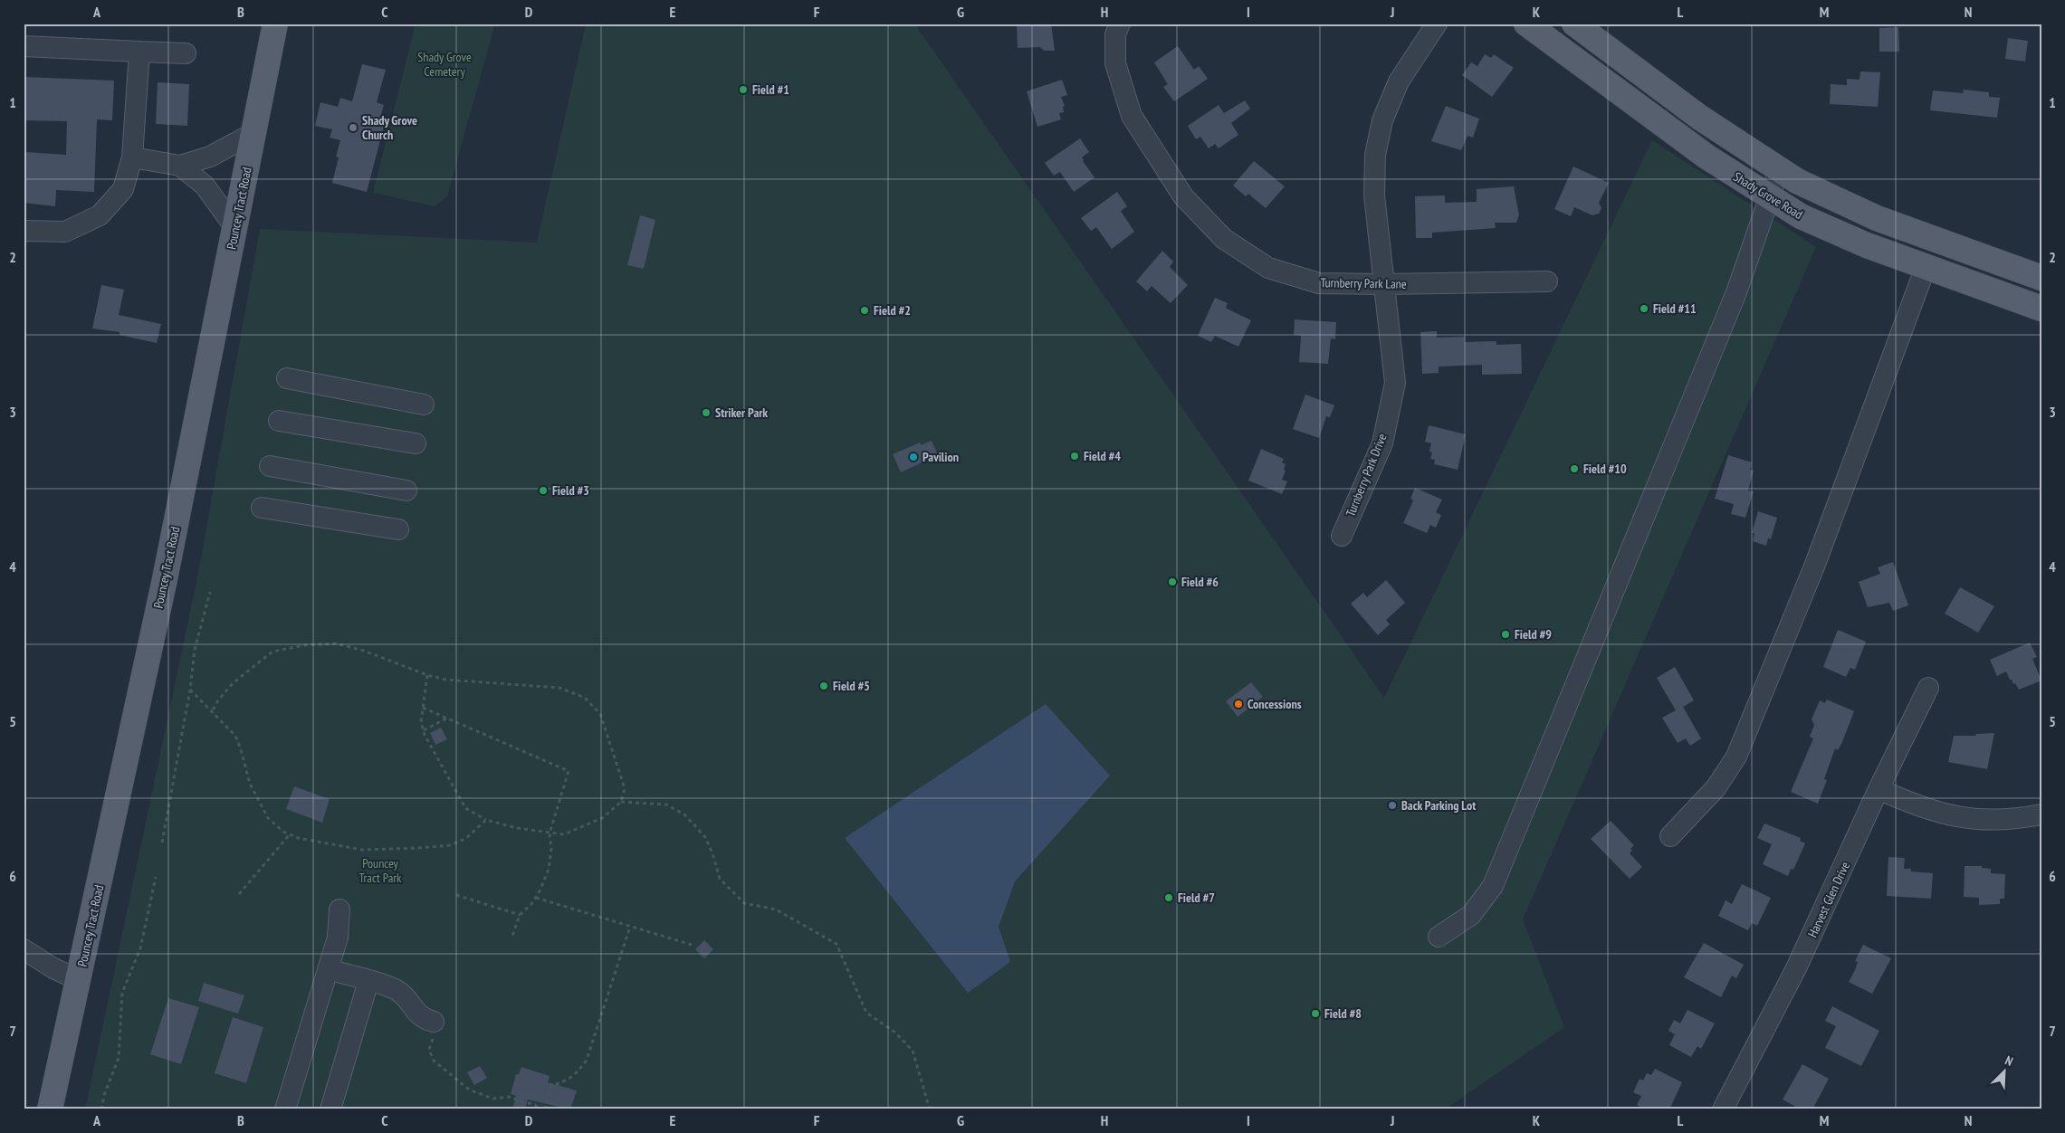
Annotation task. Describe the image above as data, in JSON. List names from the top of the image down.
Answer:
{
  "streets": {
    "main road": ["Shady Grove Road", "Pouncey Tract Road"],
    "street": ["Turnberry Park Lane", "Turnberry Park Drive", "Harvest Glen Drive"]
  },
  "crossings": [
    ["Turnberry Park Lane", "Turnberry Park Drive"]
  ],
  "parks": ["Shady Grove Cemetery", "Pouncey Tract Park"],
  "places": [
    "Field #1",
    "Shady Grove Church",
    "Field #11",
    "Field #2",
    "Striker Park",
    "Field #4",
    "Pavilion",
    "Field #10",
    "Field #3",
    "Field #6",
    "Field #9",
    "Field #5",
    "Concessions",
    "Back Parking Lot",
    "Field #7",
    "Field #8"
  ],
  "north": "top right",
  "grid": {
    "columns": [
      "A",
      "B",
      "C",
      "D",
      "E",
      "F",
      "G",
      "H",
      "I",
      "J",
      "K",
      "L",
      "M",
      "N"
    ],
    "rows": [
      "1",
      "2",
      "3",
      "4",
      "5",
      "6",
      "7"
    ]
  }
}
